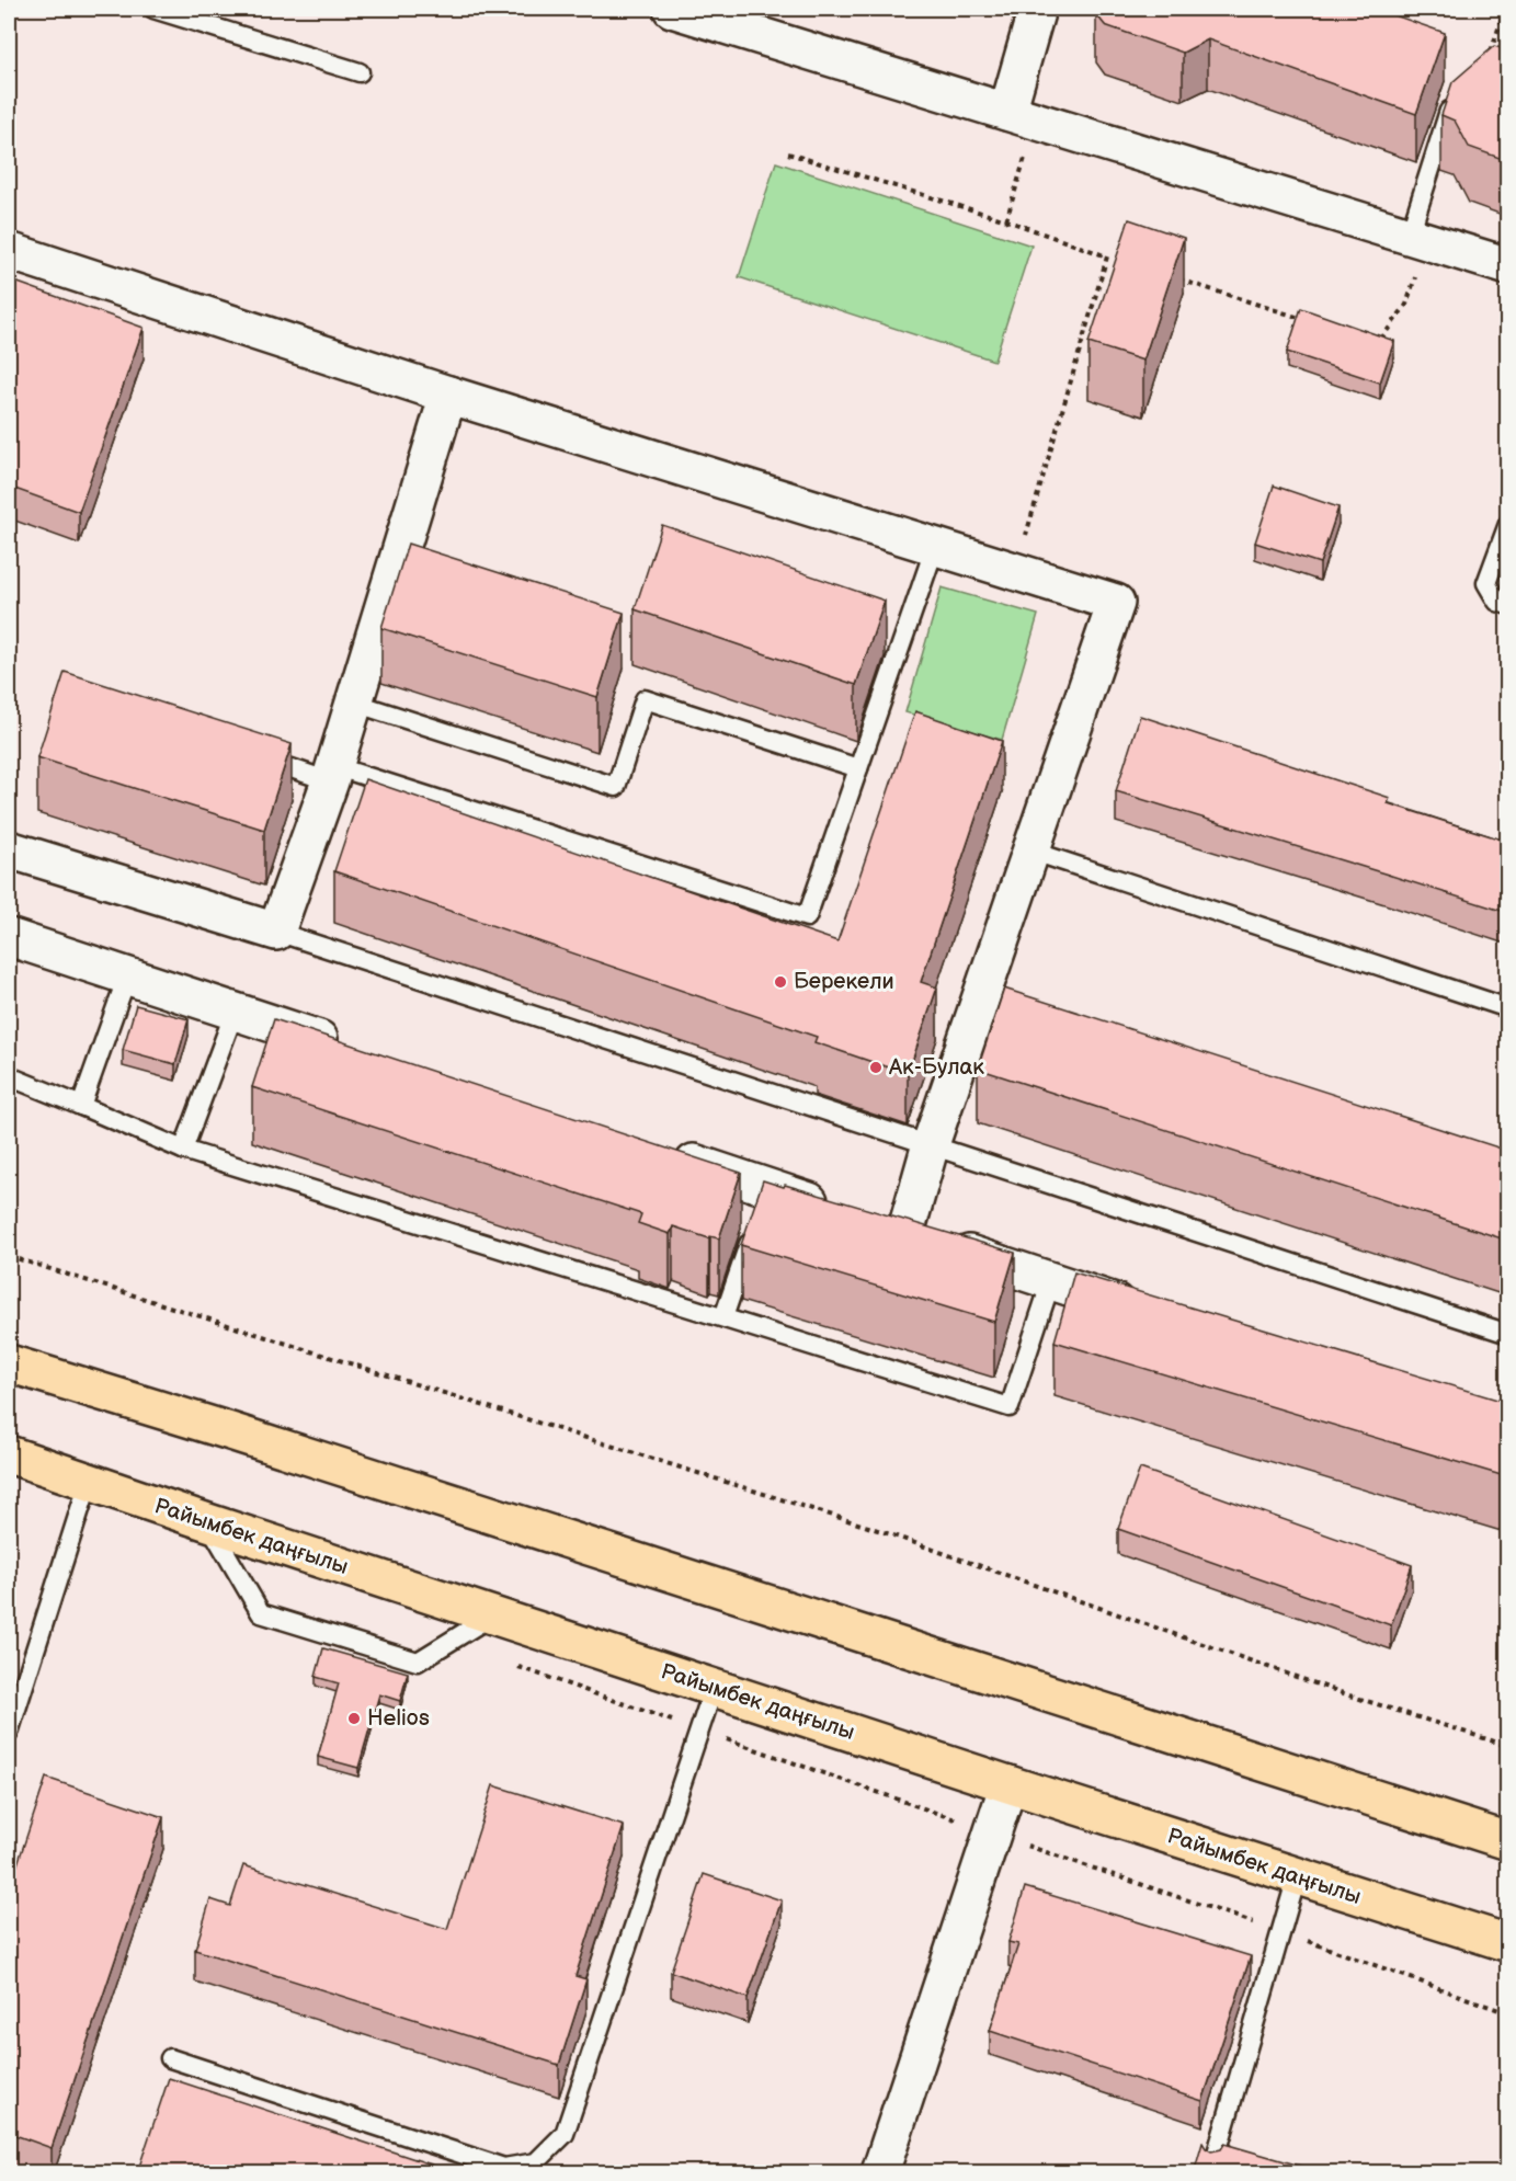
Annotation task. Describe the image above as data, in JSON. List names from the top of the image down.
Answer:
{
  "streets": {
    "highway": ["Райымбек даңғылы"]
  },
  "places": ["Берекели", "Ак-Булак", "Helios"]
}
